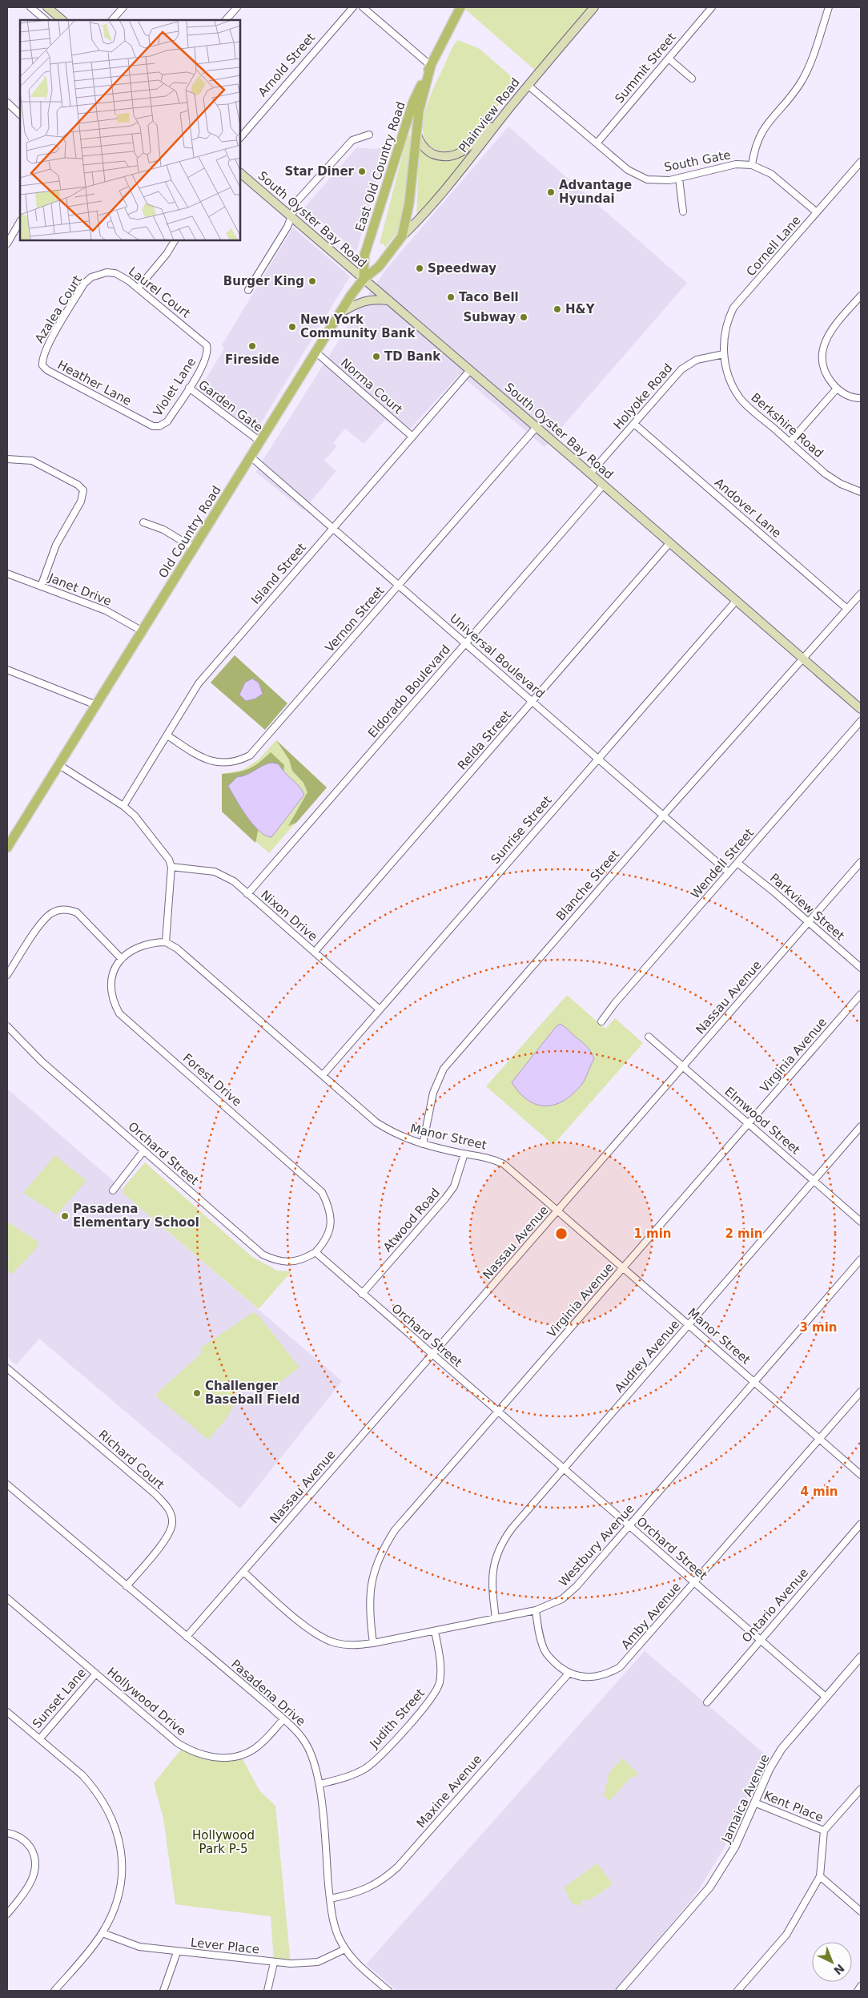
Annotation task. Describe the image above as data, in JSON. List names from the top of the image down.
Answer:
{
  "streets": {
    "main road": [
      "Plainview Road",
      "East Old Country Road",
      "South Oyster Bay Road",
      "Old Country Road"
    ],
    "street": [
      "Arnold Street",
      "Summit Street",
      "South Gate",
      "Cornell Lane",
      "Laurel Court",
      "Azalea Court",
      "Heather Lane",
      "Norma Court",
      "Violet Lane",
      "Holyoke Road",
      "Garden Gate",
      "Berkshire Road",
      "Andover Lane",
      "Island Street",
      "Janet Drive",
      "Vernon Street",
      "Universal Boulevard",
      "Eldorado Boulevard",
      "Relda Street",
      "Sunrise Street",
      "Wendell Street",
      "Blanche Street",
      "Parkview Street",
      "Nixon Drive",
      "Nassau Avenue",
      "Virginia Avenue",
      "Forest Drive",
      "Elmwood Street",
      "Manor Street",
      "Orchard Street",
      "Atwood Road",
      "Audrey Avenue",
      "Richard Court",
      "Westbury Avenue",
      "Ontario Avenue",
      "Amby Avenue",
      "Pasadena Drive",
      "Sunset Lane",
      "Hollywood Drive",
      "Judith Street",
      "Maxine Avenue",
      "Jamaica Avenue",
      "Kent Place",
      "Lever Place"
    ]
  },
  "crossings": [
    ["Summit Street", "South Gate"],
    ["Plainview Road", "South Gate"],
    ["Plainview Road", "East Old Country Road"],
    ["Plainview Road", "Old Country Road"],
    ["South Gate", "Cornell Lane"],
    ["East Old Country Road", "South Oyster Bay Road"],
    ["East Old Country Road", "Old Country Road"],
    ["South Oyster Bay Road", "Holyoke Road"],
    ["South Oyster Bay Road", "Old Country Road"],
    ["South Oyster Bay Road", "Island Street"],
    ["South Oyster Bay Road", "Vernon Street"],
    ["South Oyster Bay Road", "Eldorado Boulevard"],
    ["South Oyster Bay Road", "Relda Street"],
    ["South Oyster Bay Road", "Sunrise Street"],
    ["South Oyster Bay Road", "Blanche Street"],
    ["Cornell Lane", "Holyoke Road"],
    ["Cornell Lane", "Berkshire Road"],
    ["Laurel Court", "Azalea Court"],
    ["Laurel Court", "Violet Lane"],
    ["Azalea Court", "Heather Lane"],
    ["Heather Lane", "Violet Lane"],
    ["Norma Court", "Old Country Road"],
    ["Norma Court", "Island Street"],
    ["Violet Lane", "Garden Gate"],
    ["Holyoke Road", "Berkshire Road"],
    ["Holyoke Road", "Andover Lane"],
    ["Garden Gate", "Old Country Road"],
    ["Andover Lane", "Blanche Street"],
    ["Old Country Road", "Janet Drive"],
    ["Old Country Road", "Universal Boulevard"],
    ["Island Street", "Vernon Street"],
    ["Island Street", "Universal Boulevard"],
    ["Vernon Street", "Universal Boulevard"],
    ["Universal Boulevard", "Eldorado Boulevard"],
    ["Universal Boulevard", "Relda Street"],
    ["Universal Boulevard", "Sunrise Street"],
    ["Universal Boulevard", "Wendell Street"],
    ["Universal Boulevard", "Blanche Street"],
    ["Eldorado Boulevard", "Nixon Drive"],
    ["Relda Street", "Nixon Drive"],
    ["Sunrise Street", "Nixon Drive"],
    ["Sunrise Street", "Manor Street"],
    ["Wendell Street", "Parkview Street"],
    ["Blanche Street", "Manor Street"],
    ["Parkview Street", "Nassau Avenue"],
    ["Nassau Avenue", "Elmwood Street"],
    ["Nassau Avenue", "Manor Street"],
    ["Nassau Avenue", "Orchard Street"],
    ["Nassau Avenue", "Westbury Avenue"],
    ["Nassau Avenue", "Pasadena Drive"],
    ["Virginia Avenue", "Elmwood Street"],
    ["Virginia Avenue", "Manor Street"],
    ["Virginia Avenue", "Orchard Street"],
    ["Virginia Avenue", "Westbury Avenue"],
    ["Forest Drive", "Manor Street"],
    ["Forest Drive", "Orchard Street"],
    ["Elmwood Street", "Audrey Avenue"],
    ["Manor Street", "Atwood Road"],
    ["Manor Street", "Audrey Avenue"],
    ["Manor Street", "Westbury Avenue"],
    ["Manor Street", "Amby Avenue"],
    ["Orchard Street", "Atwood Road"],
    ["Orchard Street", "Audrey Avenue"],
    ["Orchard Street", "Westbury Avenue"],
    ["Orchard Street", "Ontario Avenue"],
    ["Orchard Street", "Amby Avenue"],
    ["Orchard Street", "Jamaica Avenue"],
    ["Audrey Avenue", "Westbury Avenue"],
    ["Richard Court", "Pasadena Drive"],
    ["Westbury Avenue", "Amby Avenue"],
    ["Westbury Avenue", "Judith Street"],
    ["Amby Avenue", "Maxine Avenue"],
    ["Pasadena Drive", "Hollywood Drive"],
    ["Pasadena Drive", "Judith Street"],
    ["Pasadena Drive", "Maxine Avenue"],
    ["Pasadena Drive", "Lever Place"],
    ["Sunset Lane", "Hollywood Drive"],
    ["Jamaica Avenue", "Kent Place"]
  ],
  "parks": ["Hollywood Park P-5"],
  "places": [
    "Star Diner",
    "Advantage Hyundai",
    "Speedway",
    "Burger King",
    "Taco Bell",
    "H&Y",
    "Subway",
    "New York Community Bank",
    "Fireside",
    "TD Bank",
    "Pasadena Elementary School",
    "Challenger Baseball Field"
  ],
  "north": "bottom right",
  "rings": [
    "1 min",
    "2 min",
    "3 min",
    "4 min"
  ]
}
